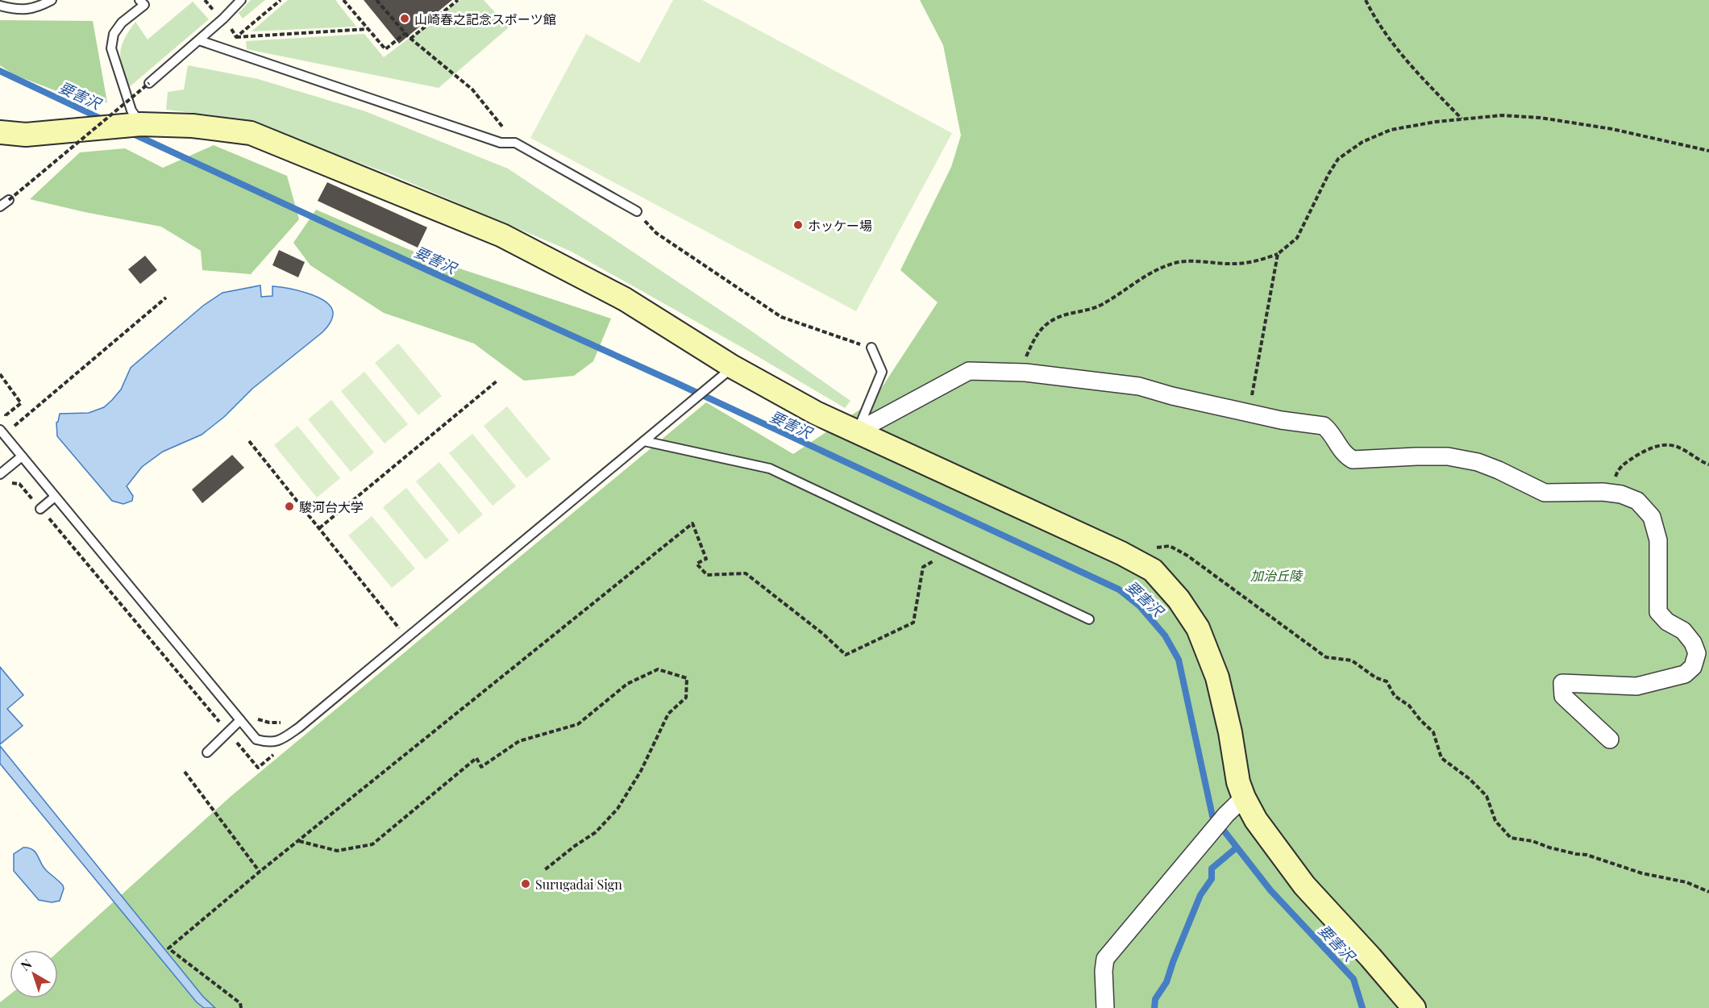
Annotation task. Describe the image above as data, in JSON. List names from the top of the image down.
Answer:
{
  "water": ["要害沢"],
  "parks": ["加治丘陵"],
  "places": [
    "山崎春之記念スポーツ館",
    "ホッケー場",
    "駿河台大学",
    "Surugadai Sign"
  ],
  "north": "top left"
}
